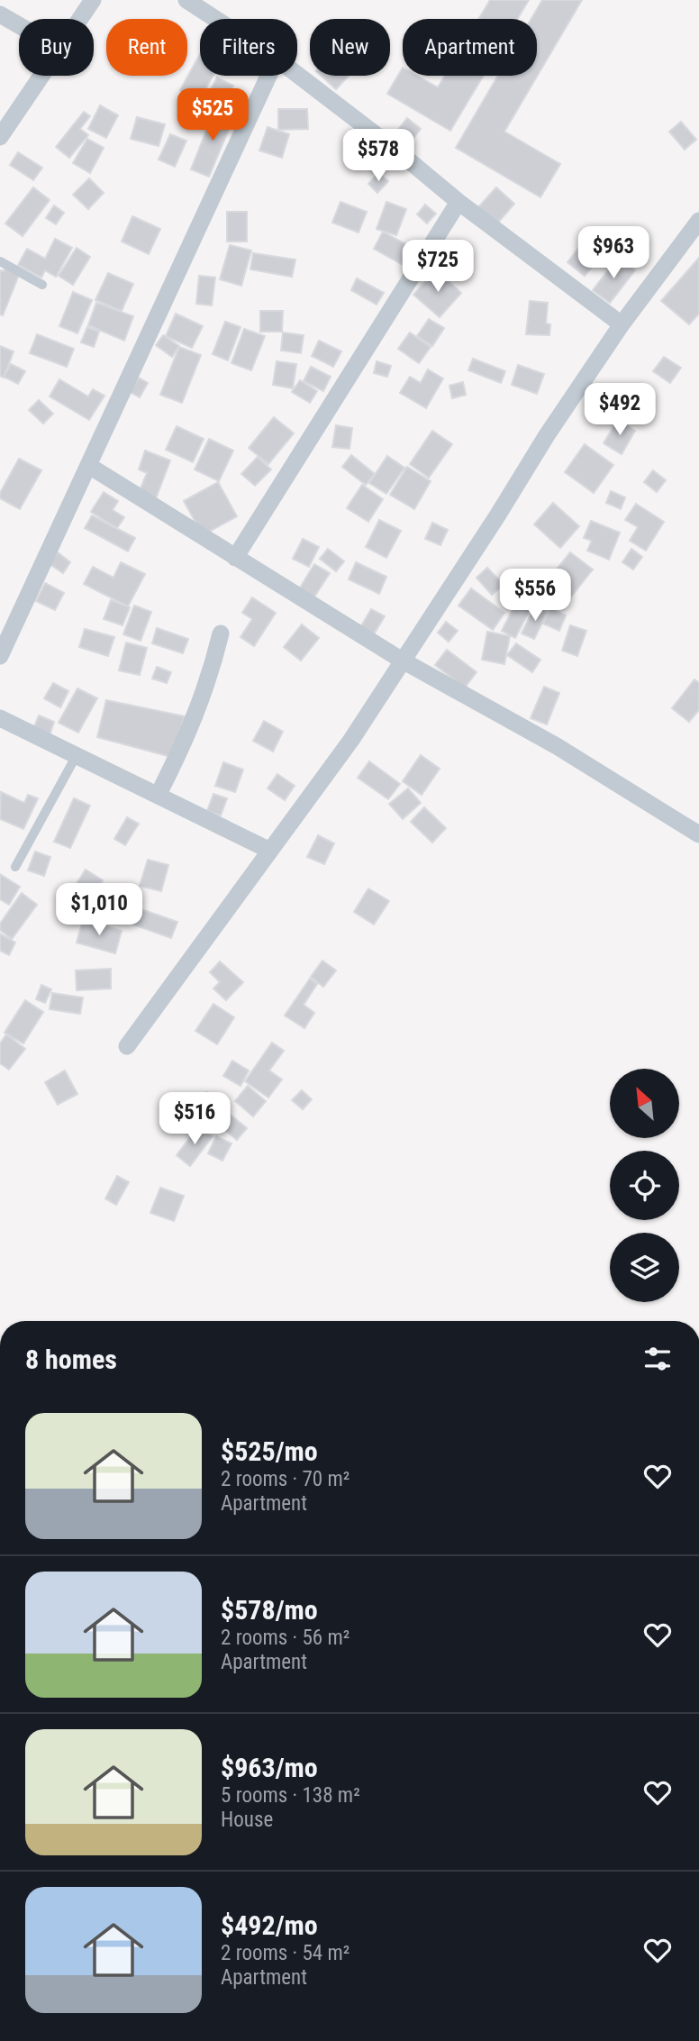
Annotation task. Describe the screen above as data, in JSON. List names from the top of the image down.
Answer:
{
  "north": "top left",
  "page": {
    "chip": [
      "Buy",
      "Rent",
      "Filters",
      "New",
      "Apartment"
    ],
    "price": [
      "$525",
      "$578",
      "$963",
      "$725",
      "$492",
      "$556",
      "$1,010",
      "$516"
    ],
    "heading": "8 homes",
    "list": [
      {
        "name": "$525/mo",
        "note": "2 rooms · 70 m² · Apartment"
      },
      {
        "name": "$578/mo",
        "note": "2 rooms · 56 m² · Apartment"
      },
      {
        "name": "$963/mo",
        "note": "5 rooms · 138 m² · House"
      },
      {
        "name": "$492/mo",
        "note": "2 rooms · 54 m² · Apartment"
      }
    ]
  }
}
